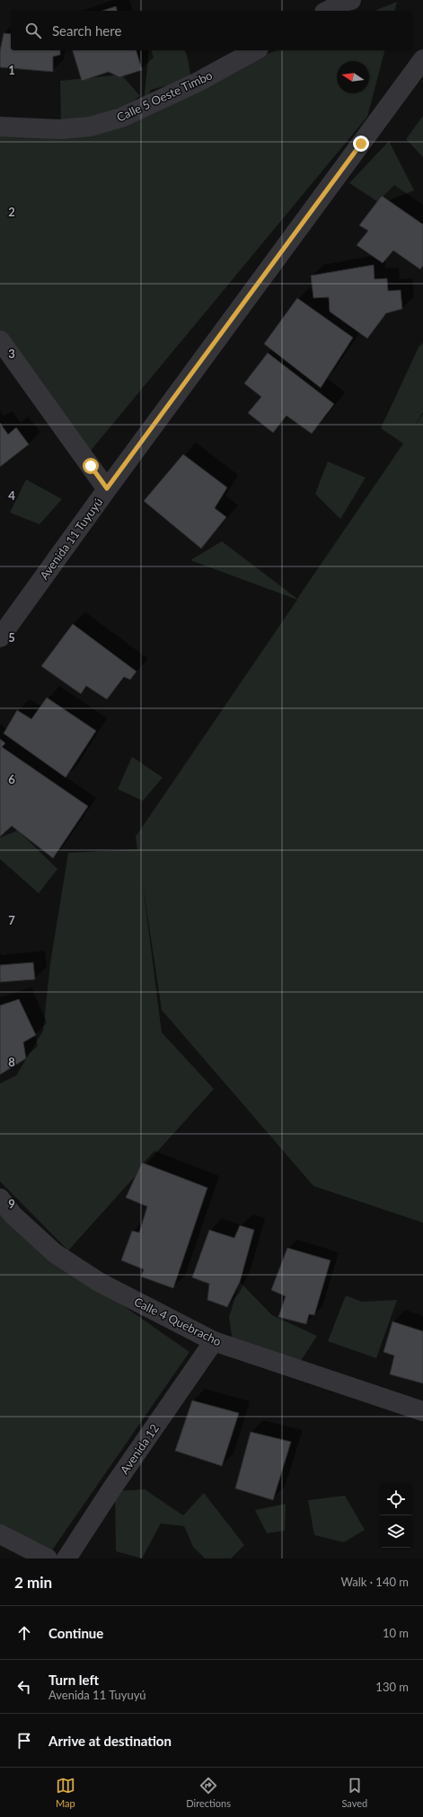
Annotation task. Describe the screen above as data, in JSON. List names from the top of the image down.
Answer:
{
  "streets": {
    "street": [
      "Calle 5 Oeste Timbo",
      "Avenida 11 Tuyuyú",
      "Calle 4 Quebracho",
      "Avenida 12"
    ]
  },
  "crossings": [
    ["Calle 4 Quebracho", "Avenida 12"]
  ],
  "north": "left",
  "page": {
    "search": "Search here",
    "heading": ["2 min", "Walk · 140 m"],
    "list": [
      ["Continue", "10 m"],
      ["Turn left", "Avenida 11 Tuyuyú", "130 m"],
      "Arrive at destination"
    ],
    "nav": ["Map", "Directions", "Saved"]
  },
  "grid": {
    "rows": [
      "1",
      "2",
      "3",
      "4",
      "5",
      "6",
      "7",
      "8",
      "9"
    ]
  }
}
